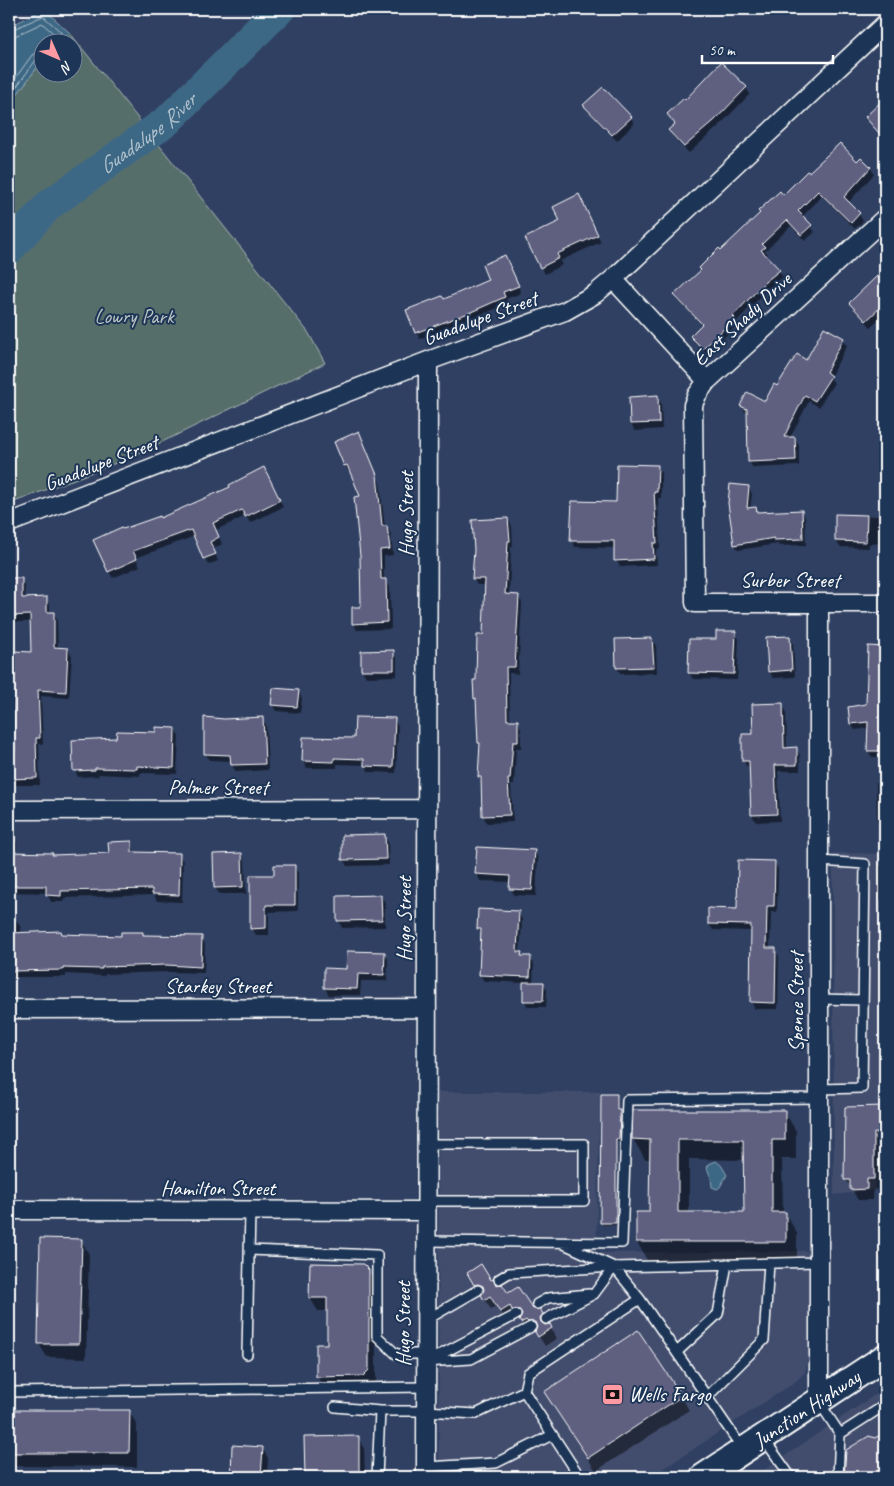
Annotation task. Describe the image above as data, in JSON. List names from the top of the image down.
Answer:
{
  "streets": {
    "main road": ["Junction Highway"],
    "street": [
      "Guadalupe Street",
      "East Shady Drive",
      "Hugo Street",
      "Surber Street",
      "Palmer Street",
      "Starkey Street",
      "Spence Street",
      "Hamilton Street"
    ]
  },
  "crossings": [
    ["Guadalupe Street", "Hugo Street"],
    ["East Shady Drive", "Surber Street"],
    ["Hugo Street", "Palmer Street"],
    ["Hugo Street", "Starkey Street"],
    ["Hugo Street", "Hamilton Street"],
    ["Surber Street", "Spence Street"],
    ["Spence Street", "Junction Highway"]
  ],
  "water": ["Guadalupe River"],
  "parks": ["Lowry Park"],
  "places": {
    "bank": ["Wells Fargo"]
  },
  "scale_bar": "50 m",
  "north": "bottom right"
}
